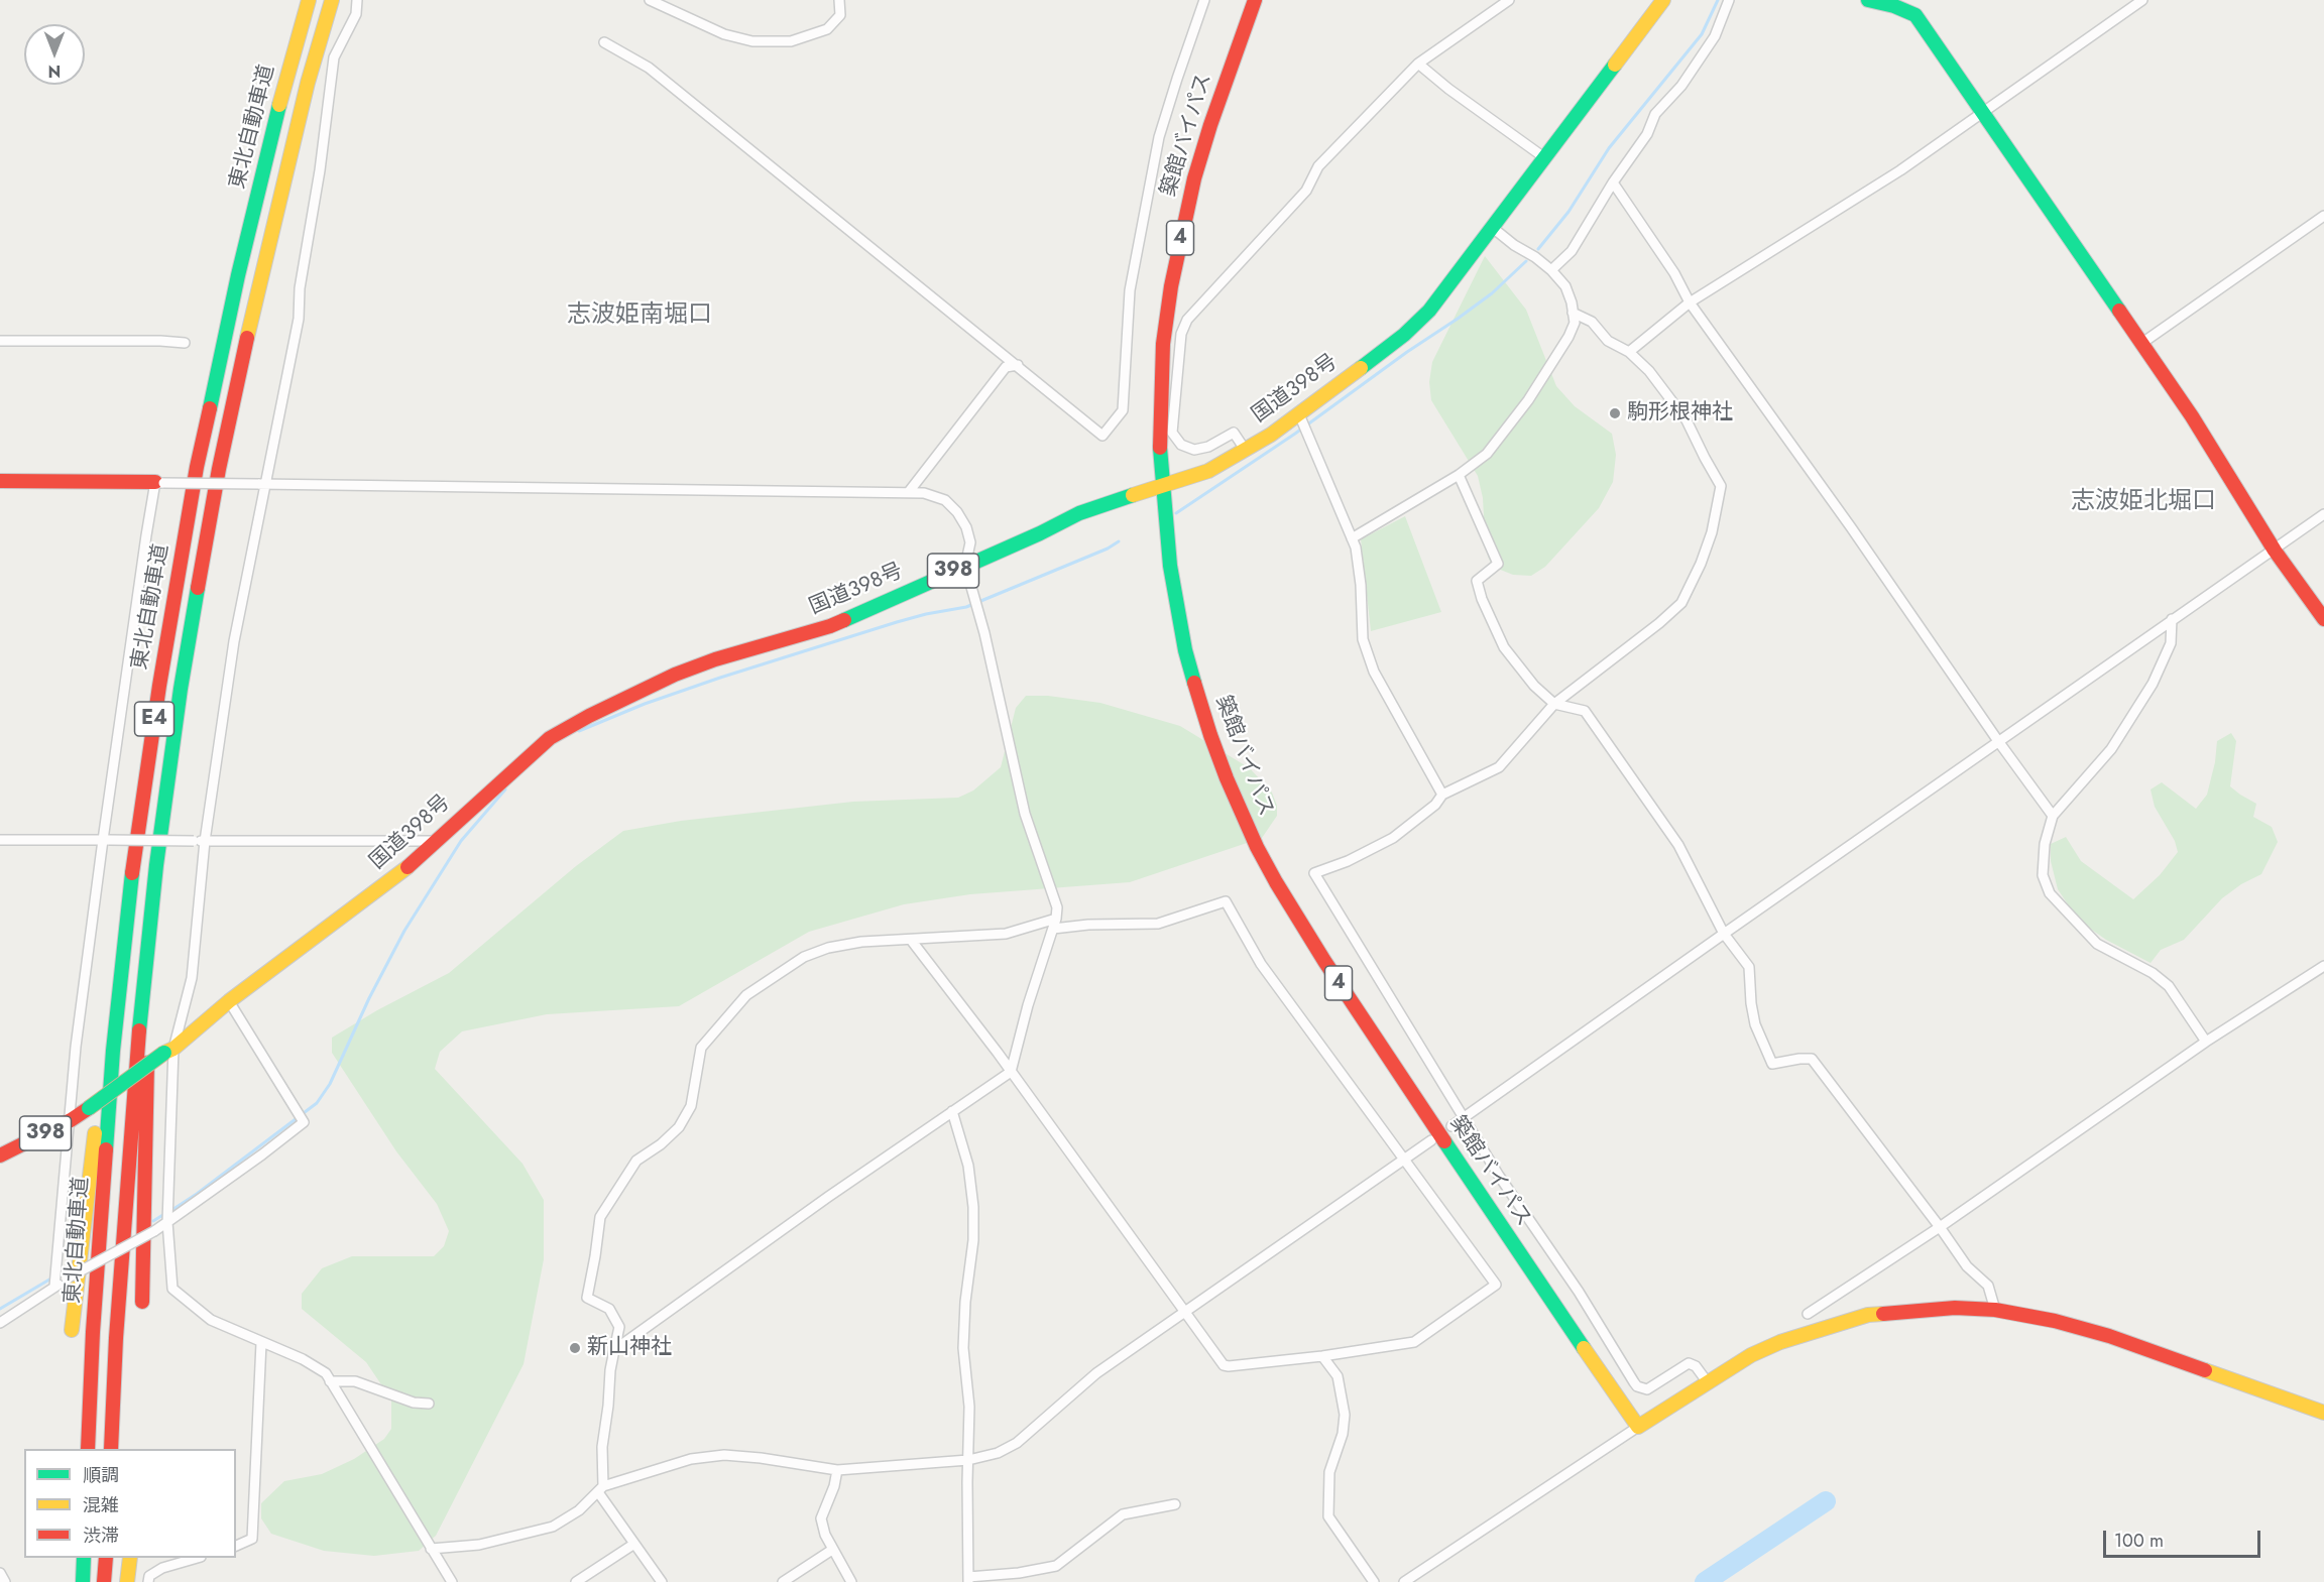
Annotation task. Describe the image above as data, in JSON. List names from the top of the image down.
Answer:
{
  "streets": {
    "main road": [
      "東北自動車道",
      "築館バイパス",
      "4",
      "国道398号",
      "398",
      "E4"
    ]
  },
  "crossings": [
    ["築館バイパス", "国道398号"]
  ],
  "districts": ["志波姫南堀口", "志波姫北堀口"],
  "places": ["駒形根神社", "新山神社"],
  "legend": ["順調", "混雑", "渋滞"],
  "scale_bar": "100 m",
  "north": "bottom"
}
